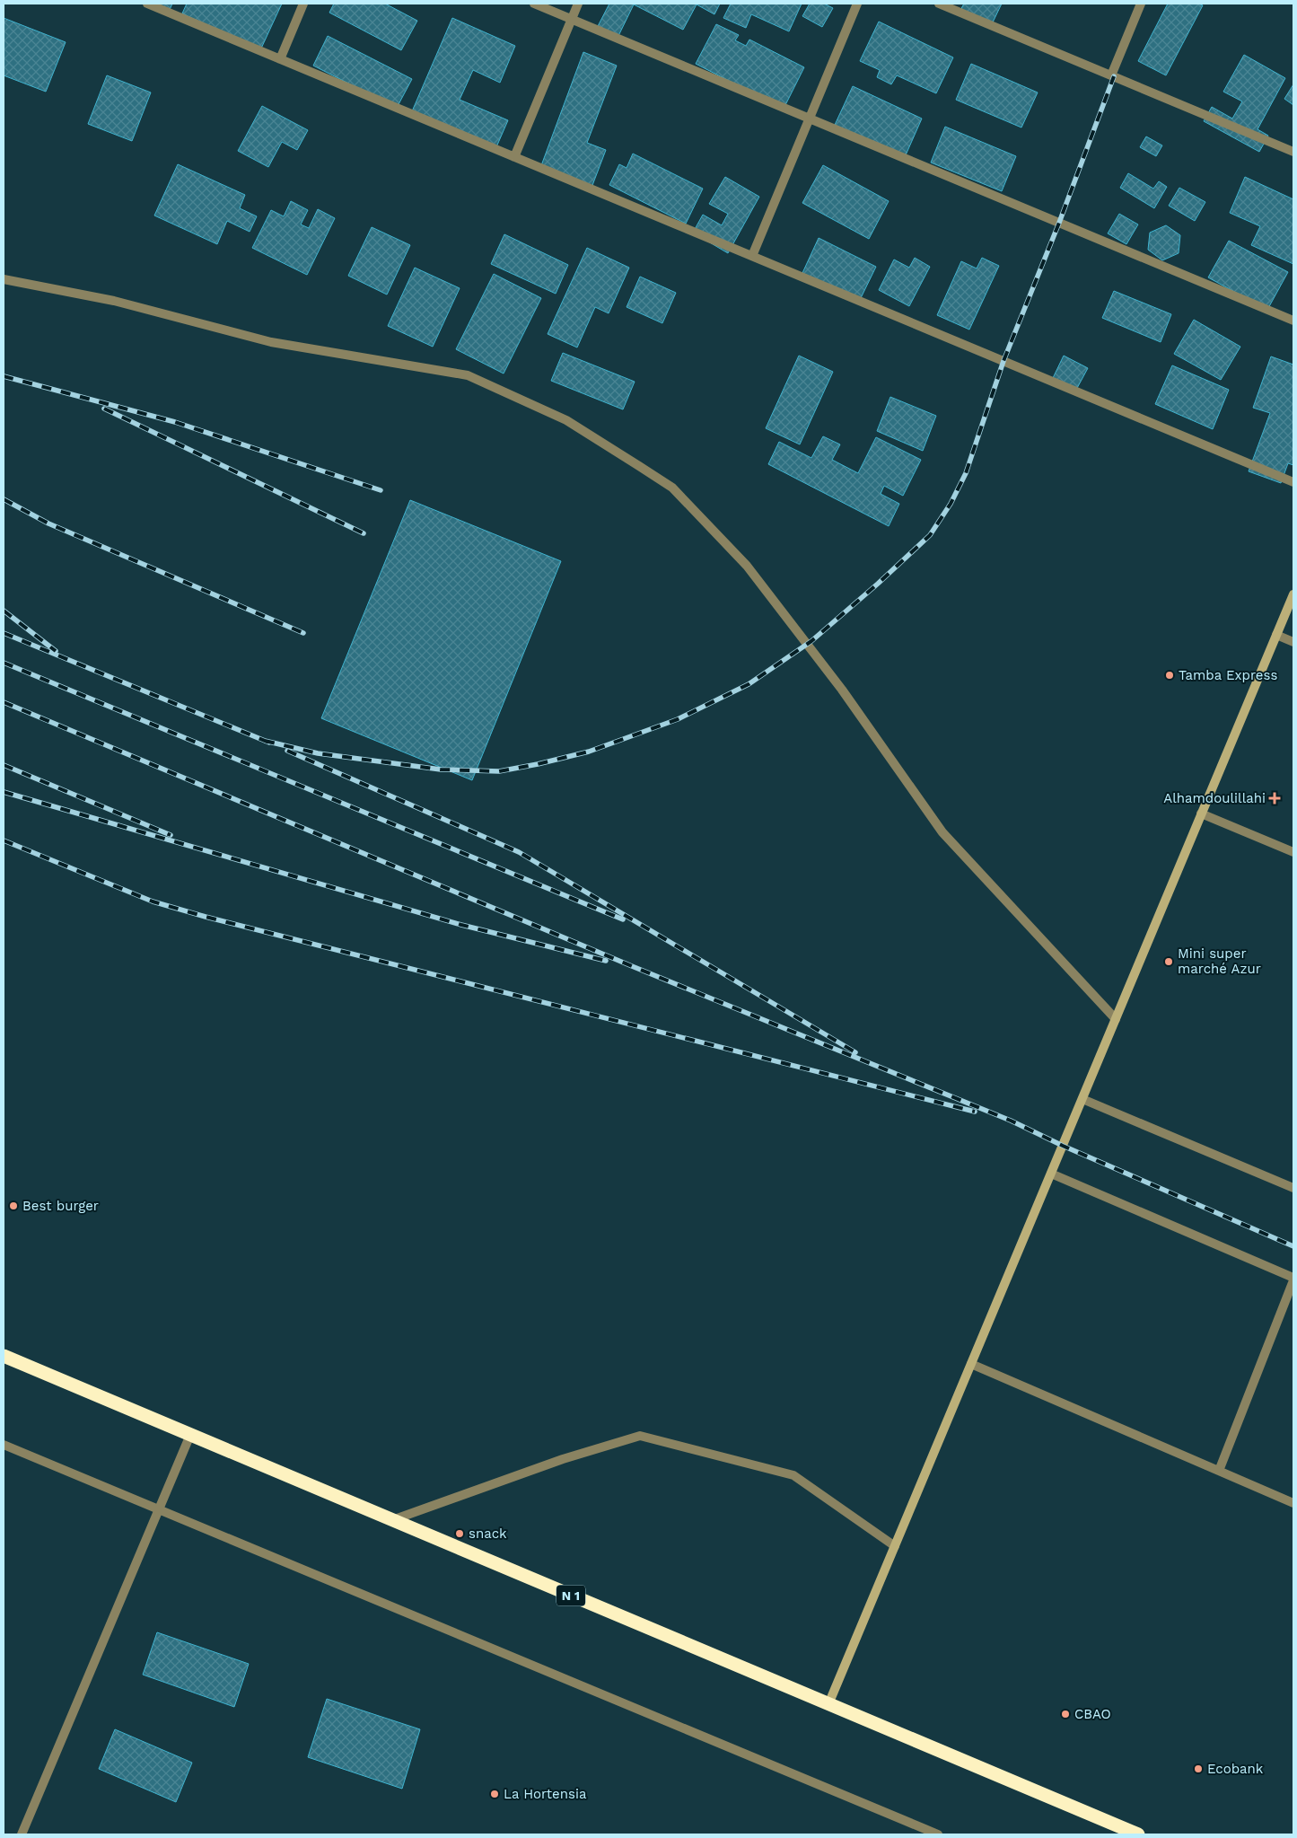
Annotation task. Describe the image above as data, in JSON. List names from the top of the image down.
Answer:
{
  "streets": {
    "highway": ["N 1"]
  },
  "places": {
    "other": [
      "Tamba Express",
      "Mini super marché Azur",
      "Best burger",
      "snack",
      "CBAO",
      "Ecobank",
      "La Hortensia"
    ],
    "health": ["Alhamdoulillahi"]
  }
}
